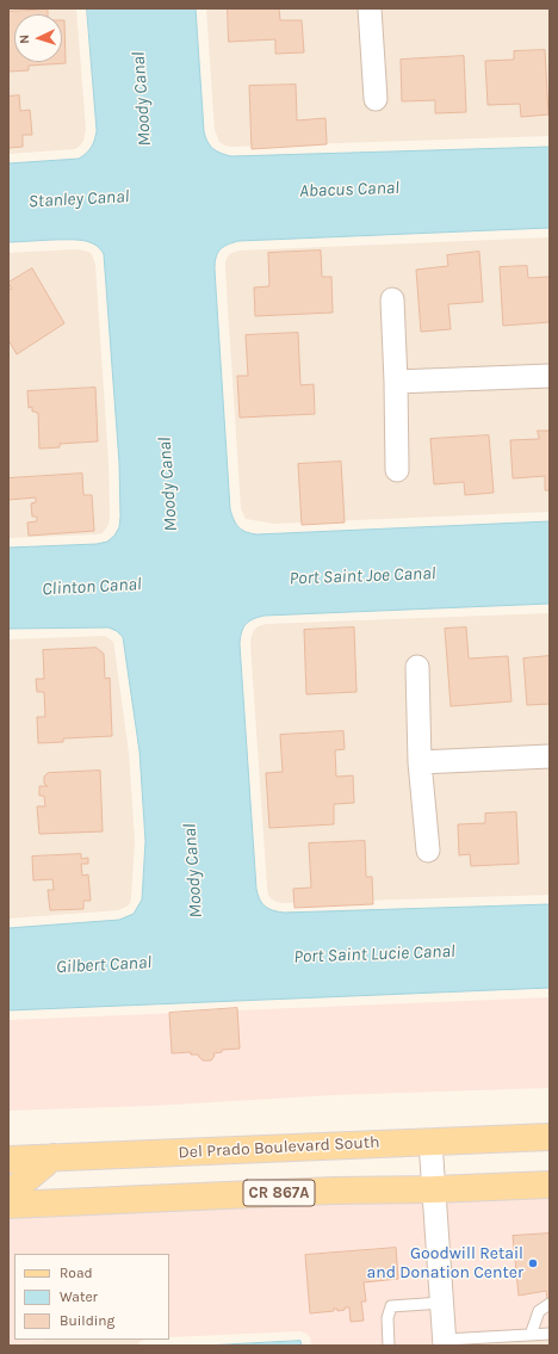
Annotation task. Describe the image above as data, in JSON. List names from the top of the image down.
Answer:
{
  "streets": {
    "main road": ["Del Prado Boulevard South", "CR 867A"]
  },
  "water": [
    "Moody Canal",
    "Abacus Canal",
    "Stanley Canal",
    "Port Saint Joe Canal",
    "Clinton Canal",
    "Port Saint Lucie Canal",
    "Gilbert Canal"
  ],
  "places": ["Goodwill Retail and Donation Center"],
  "legend": ["Road", "Water", "Building"],
  "north": "left"
}
